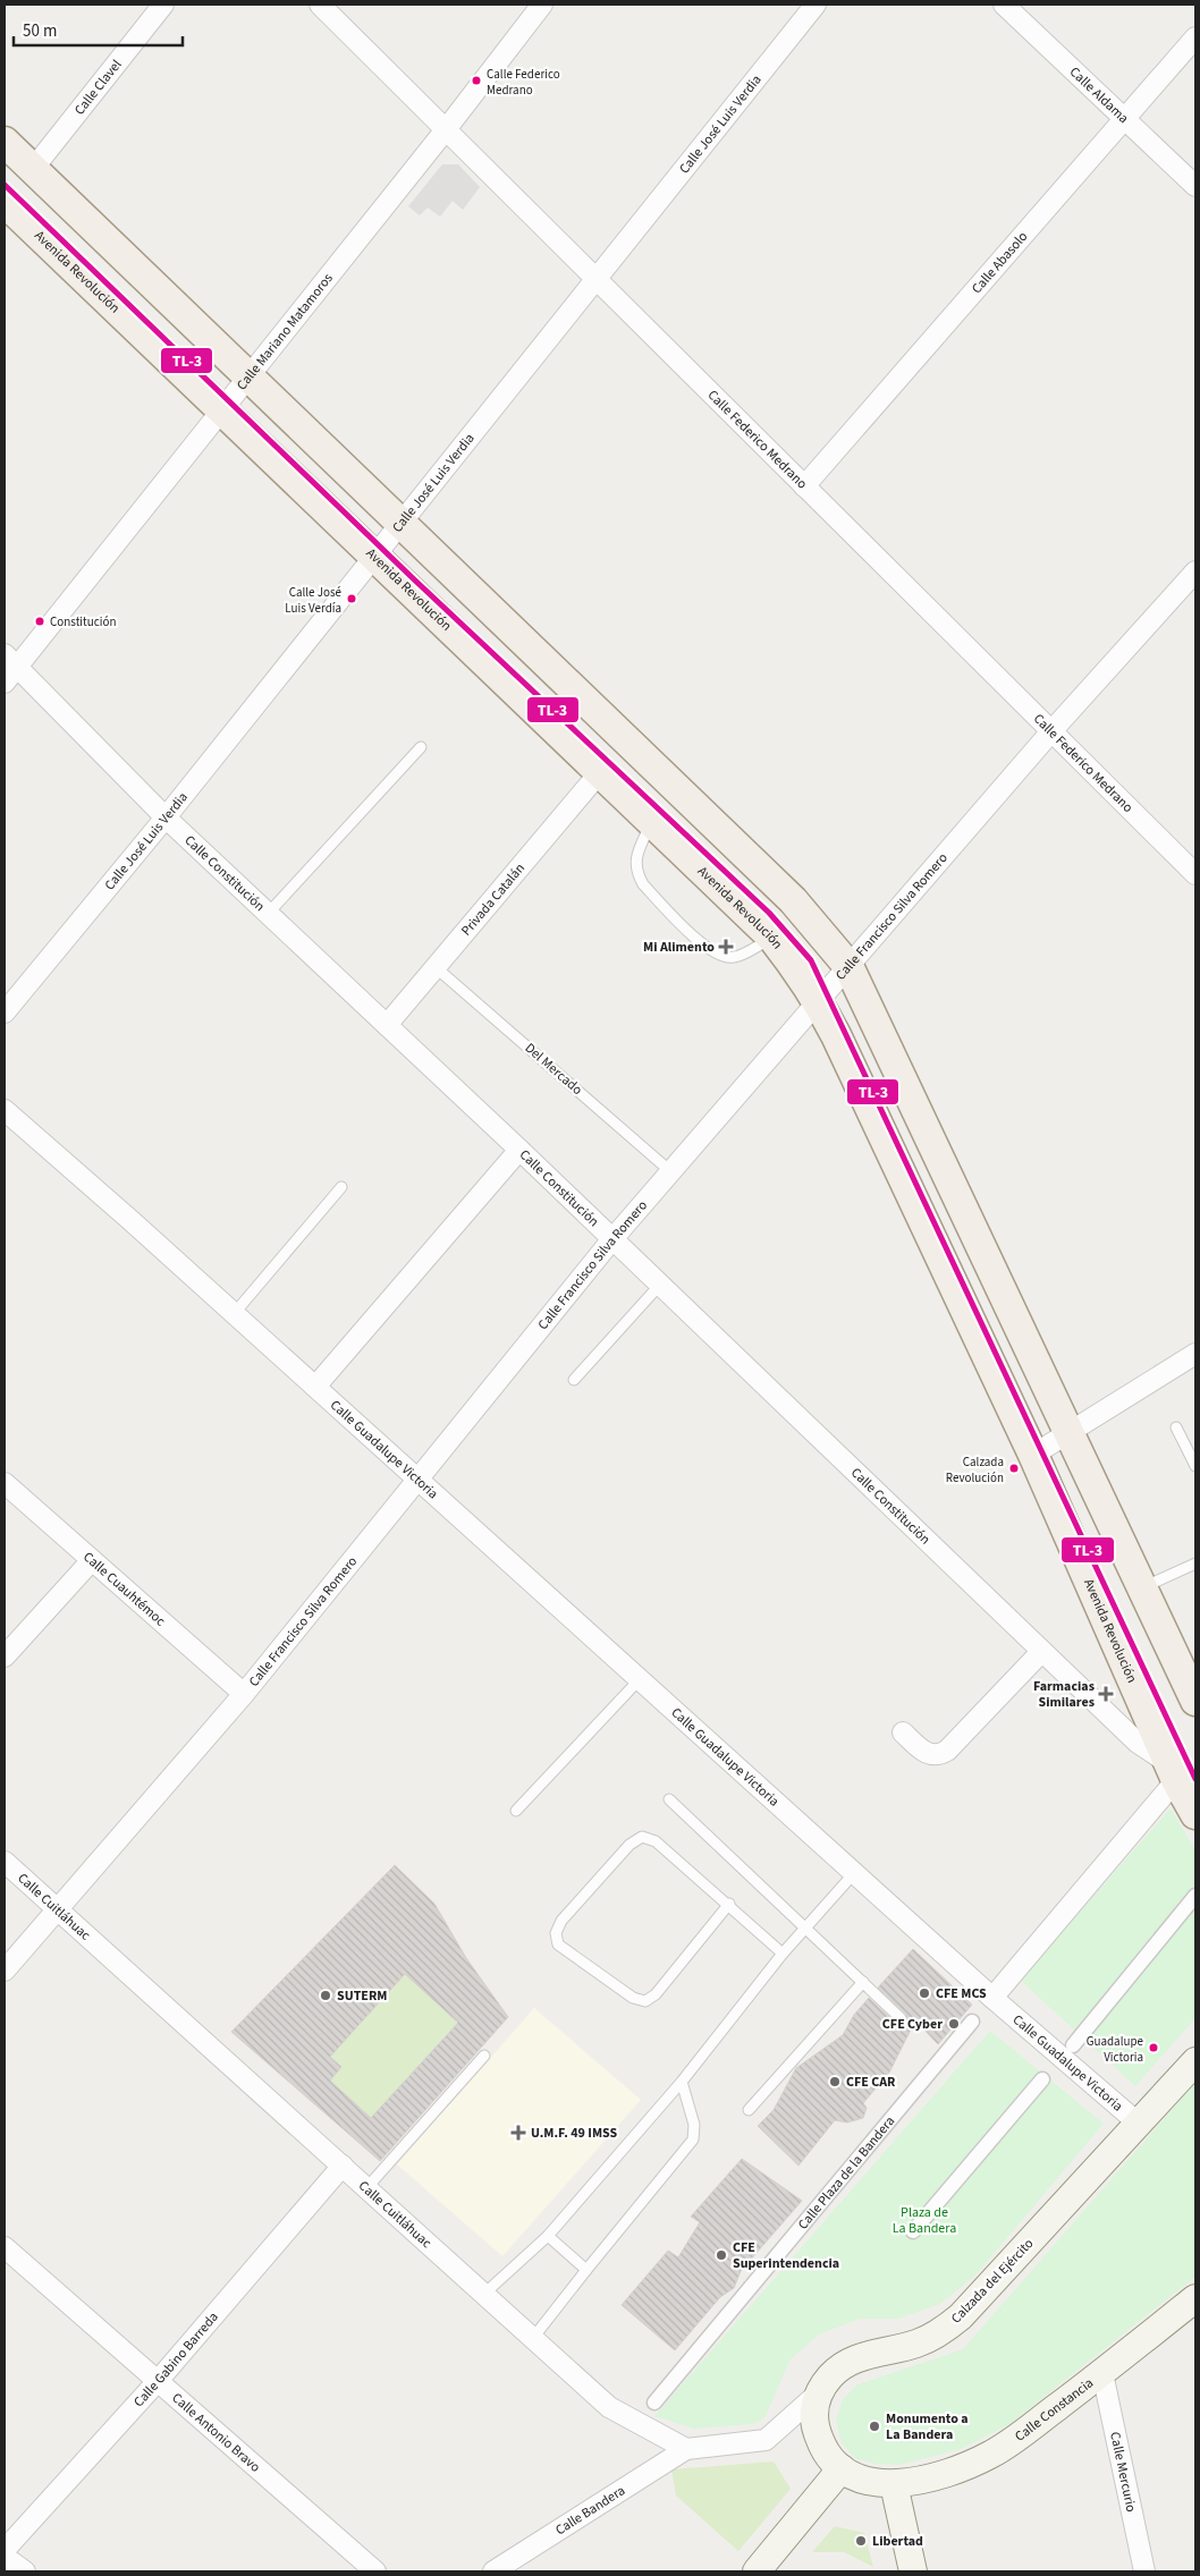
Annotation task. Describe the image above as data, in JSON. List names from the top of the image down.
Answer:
{
  "streets": {
    "main road": ["Avenida Revolución", "Calzada del Ejército", "Calle Constancia"],
    "street": [
      "Calle Clavel",
      "Calle Aldama",
      "Calle José Luis Verdia",
      "Calle Abasolo",
      "Calle Mariano Matamoros",
      "Calle Federico Medrano",
      "Calle Constitución",
      "Privada Catalán",
      "Calle Francisco Silva Romero",
      "Calle Guadalupe Victoria",
      "Calle Cuauhtémoc",
      "Calle Cuitláhuac",
      "Calle Plaza de la Bandera",
      "Calle Gabino Barreda",
      "Calle Antonio Bravo",
      "Calle Mercurio",
      "Calle Bandera"
    ],
    "lane": ["Del Mercado"]
  },
  "crossings": [
    ["Calle Aldama", "Calle Abasolo"],
    ["Calle José Luis Verdia", "Avenida Revolución"],
    ["Calle José Luis Verdia", "Calle Federico Medrano"],
    ["Calle José Luis Verdia", "Calle Constitución"],
    ["Calle Abasolo", "Calle Federico Medrano"],
    ["Avenida Revolución", "Calle Mariano Matamoros"],
    ["Avenida Revolución", "Calle Constitución"],
    ["Avenida Revolución", "Privada Catalán"],
    ["Avenida Revolución", "Calle Francisco Silva Romero"],
    ["Calle Mariano Matamoros", "Calle Federico Medrano"],
    ["Calle Mariano Matamoros", "Calle Constitución"],
    ["Calle Federico Medrano", "Calle Francisco Silva Romero"],
    ["Calle Constitución", "Privada Catalán"],
    ["Calle Constitución", "Calle Francisco Silva Romero"],
    ["Privada Catalán", "Del Mercado"],
    ["Calle Francisco Silva Romero", "Del Mercado"],
    ["Calle Francisco Silva Romero", "Calle Guadalupe Victoria"],
    ["Calle Francisco Silva Romero", "Calle Cuauhtémoc"],
    ["Calle Francisco Silva Romero", "Calle Cuitláhuac"],
    ["Calle Guadalupe Victoria", "Calzada del Ejército"],
    ["Calle Cuitláhuac", "Calle Gabino Barreda"],
    ["Calle Cuitláhuac", "Calle Bandera"],
    ["Calle Gabino Barreda", "Calle Antonio Bravo"],
    ["Calle Constancia", "Calle Mercurio"]
  ],
  "parks": ["Plaza de La Bandera"],
  "places": {
    "other": [
      "Calle Federico Medrano",
      "Calle José Luis Verdía",
      "Constitución",
      "Calzada Revolución",
      "CFE MCS",
      "SUTERM",
      "CFE Cyber",
      "Guadalupe Victoria",
      "CFE CAR",
      "CFE Superintendencia",
      "Monumento a La Bandera",
      "Libertad"
    ],
    "health": ["Mi Alimento", "Farmacias Similares", "U.M.F. 49 IMSS"]
  },
  "lines": ["transit line TL-3"],
  "scale_bar": "50 m"
}
